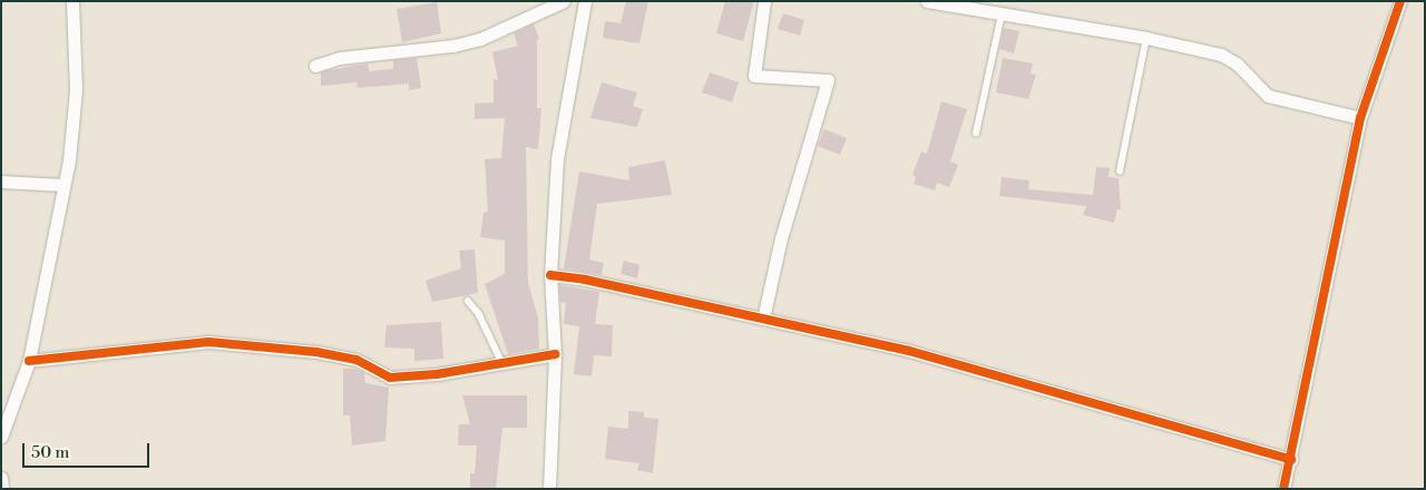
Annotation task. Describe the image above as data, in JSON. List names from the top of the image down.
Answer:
{
  "scale_bar": "50 m"
}
